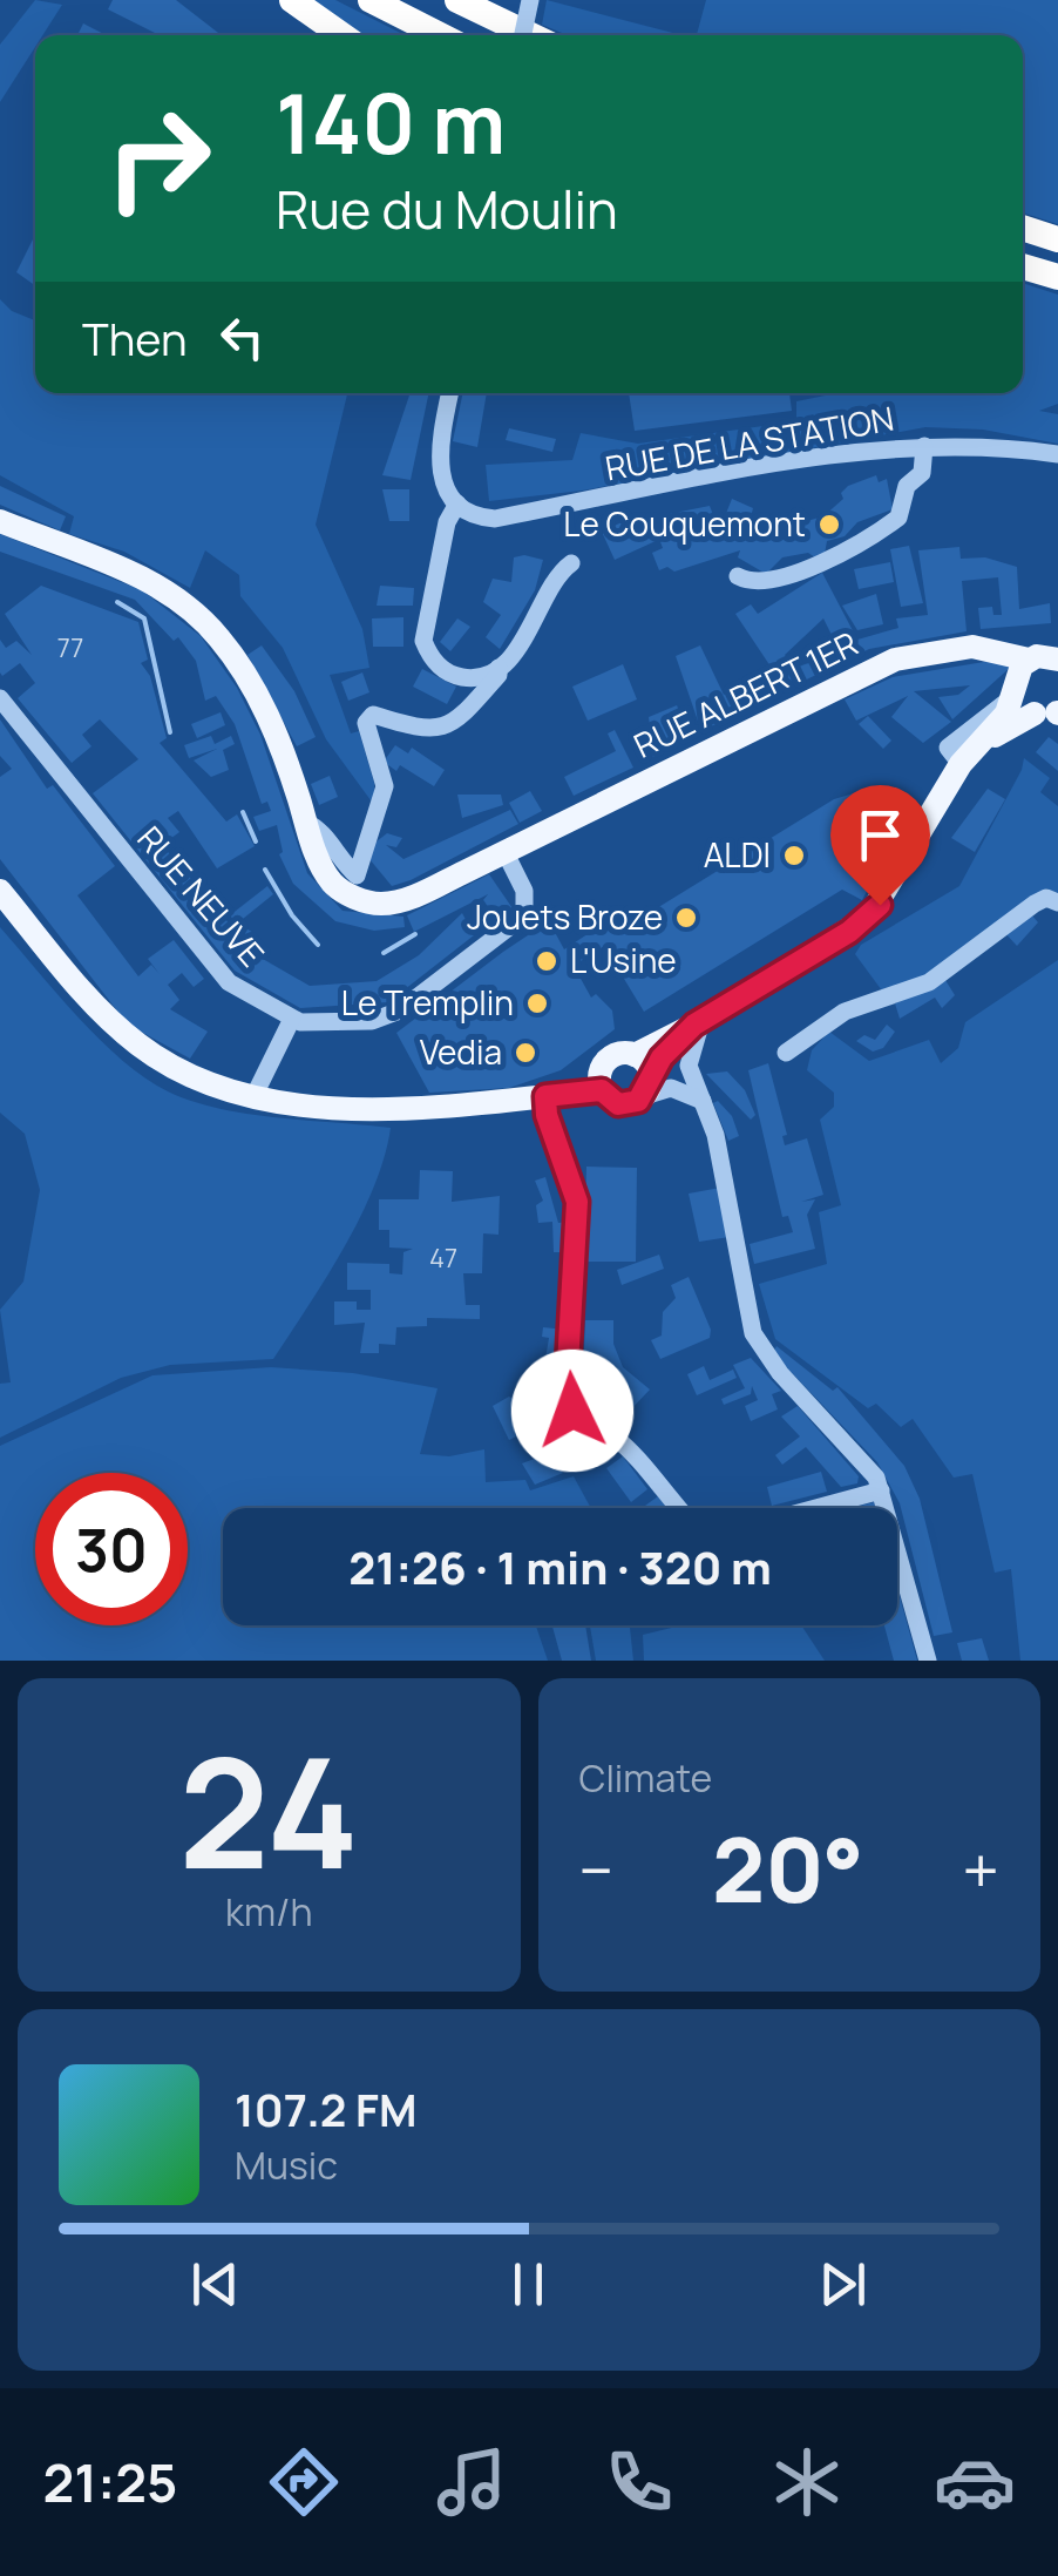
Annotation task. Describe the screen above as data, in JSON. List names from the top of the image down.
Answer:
{
  "streets": {
    "main road": ["RUE ALBERT 1ER"],
    "street": ["RUE DE LA STATION", "RUE NEUVE"]
  },
  "crossings": [
    ["RUE ALBERT 1ER", "RUE NEUVE"]
  ],
  "places": [
    "Le Couquemont",
    "ALDI",
    "Jouets Broze",
    "L'Usine",
    "Le Tremplin",
    "Vedia"
  ],
  "house_numbers": ["77", "47"],
  "page": {
    "turn": ["140 m", "Rue du Moulin"],
    "then": "Then",
    "limit": "30",
    "trip": "21:26 · 1 min · 320 m",
    "tile": [
      ["24", "km/h"],
      "Climate"
    ],
    "heat": ["−", "20°", "+"],
    "song": ["107.2 FM", "Music"],
    "tabs": "21:25"
  }
}
